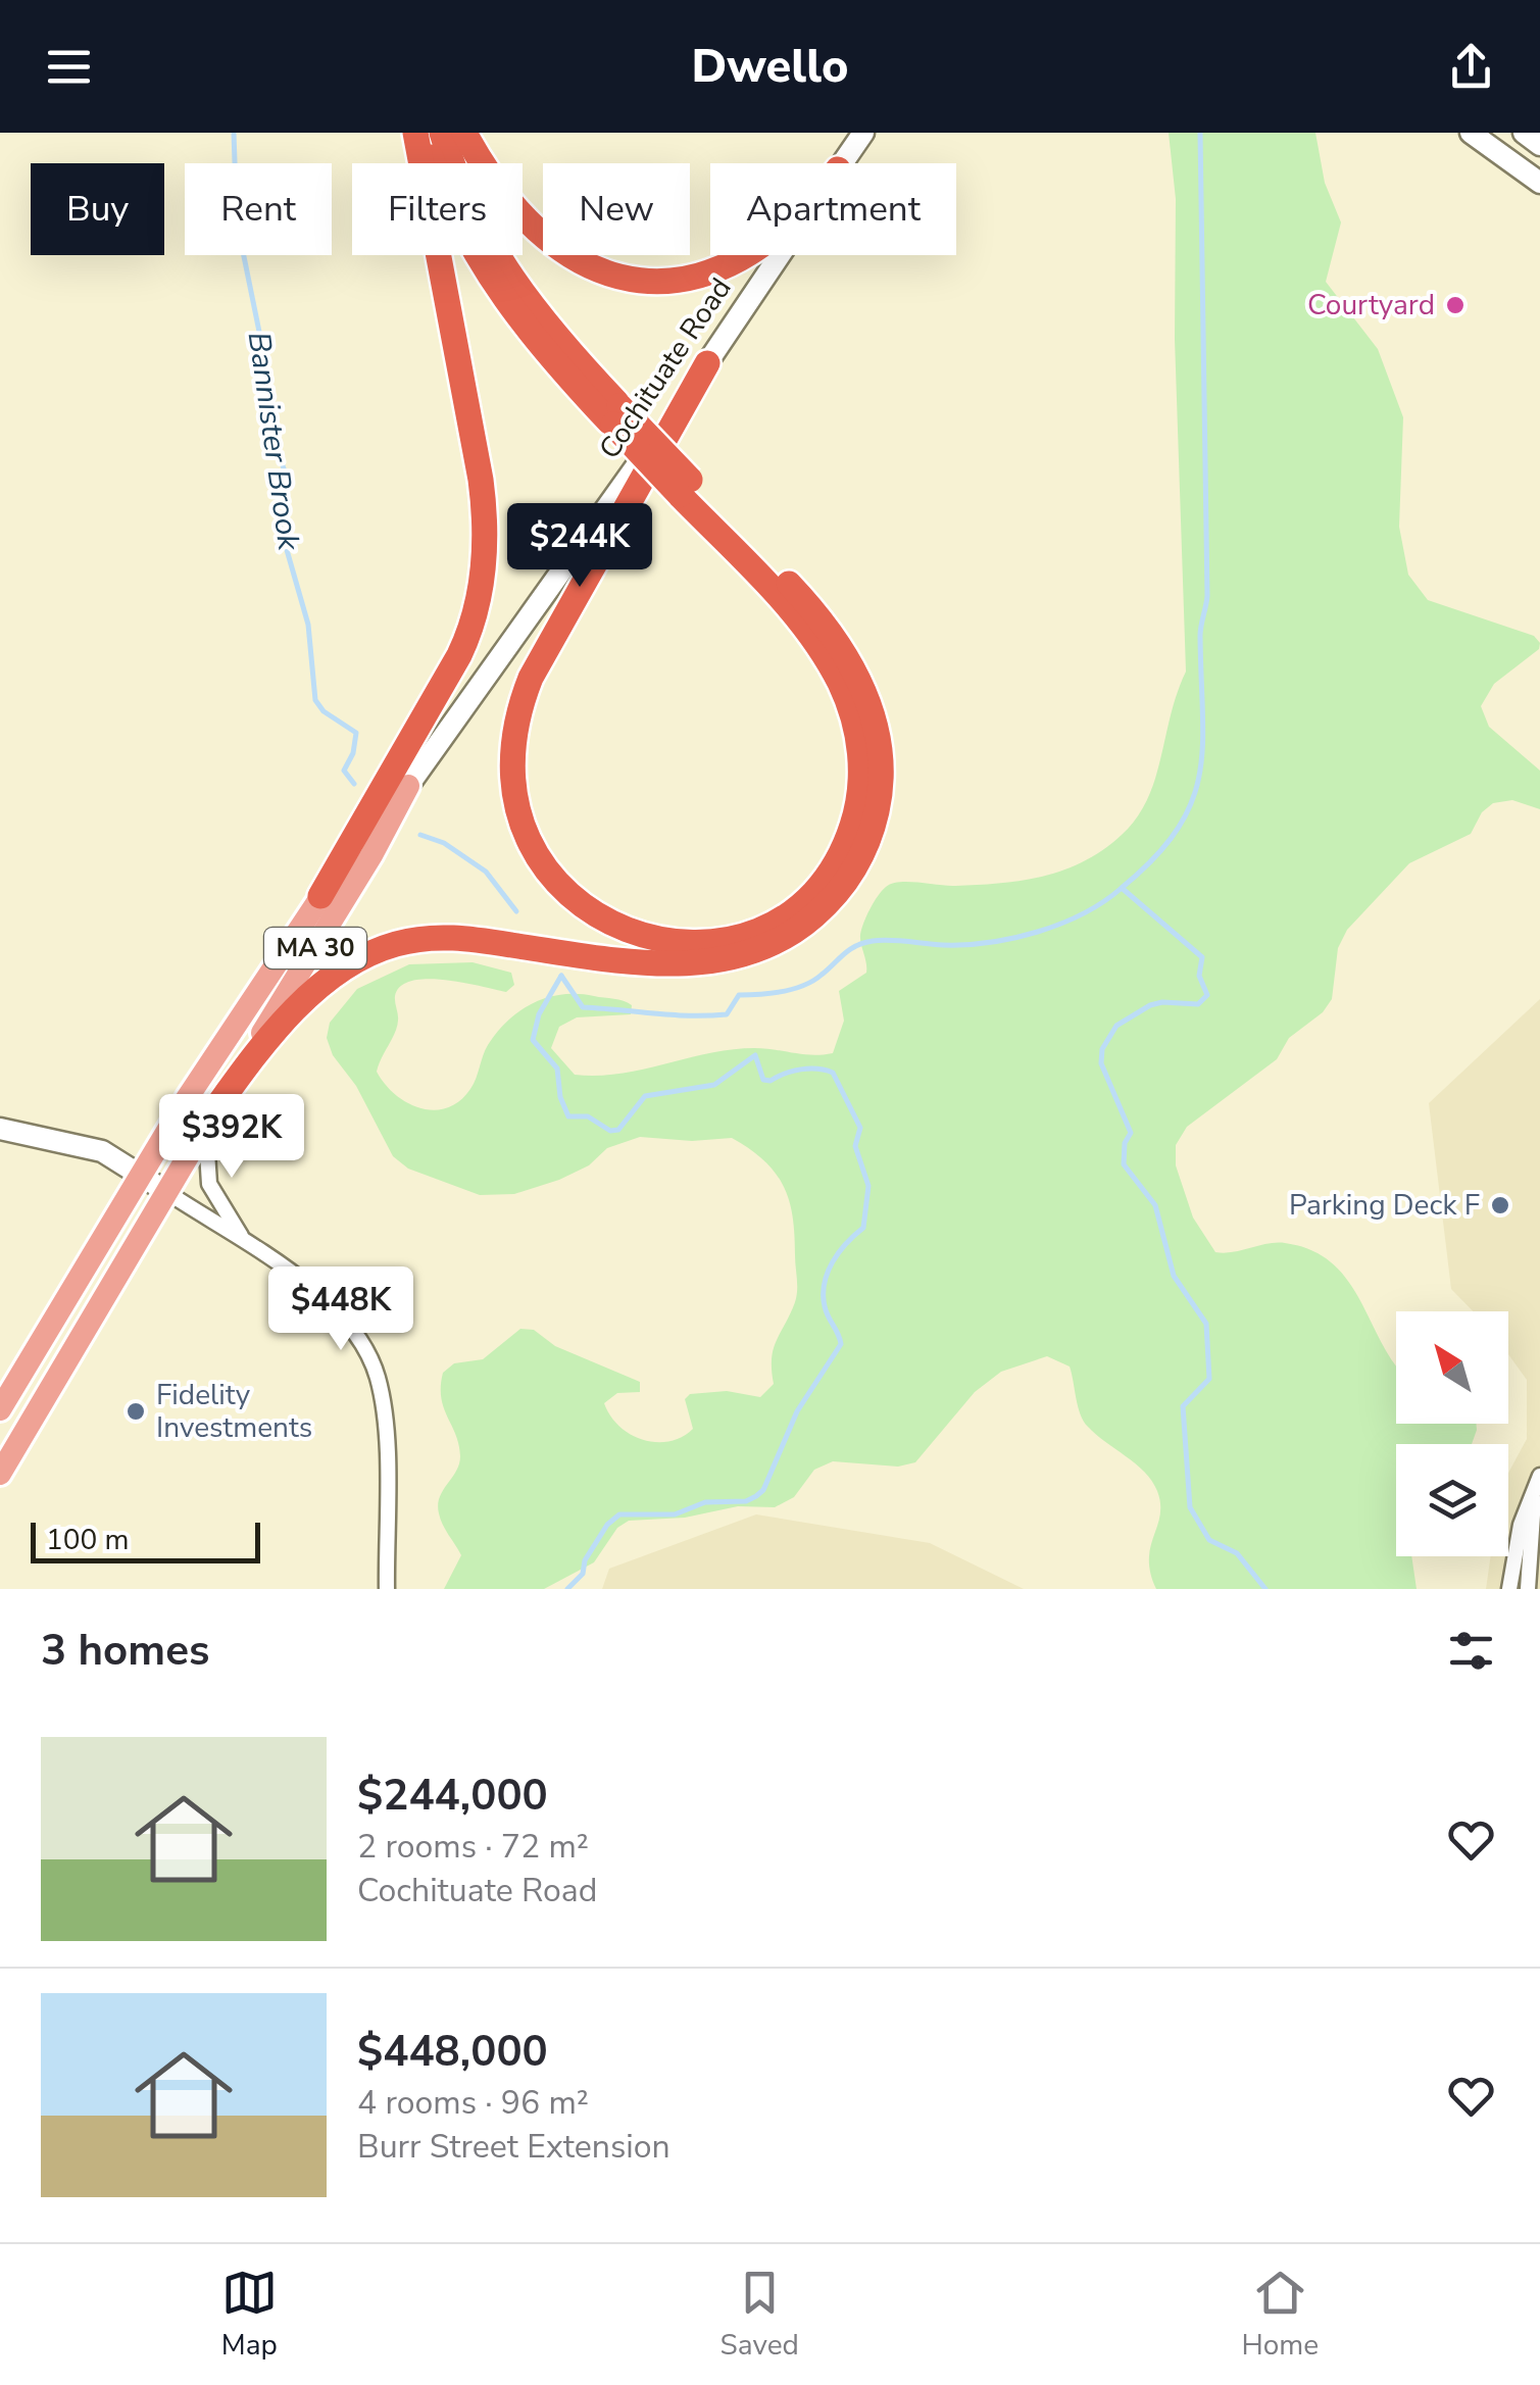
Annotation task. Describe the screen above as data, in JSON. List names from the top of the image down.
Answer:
{
  "streets": {
    "main road": ["Cochituate Road", "MA 30"]
  },
  "water": ["Bannister Brook"],
  "places": ["Courtyard", "Parking Deck F", "Fidelity Investments"],
  "scale_bar": "100 m",
  "north": "top left",
  "page": {
    "header": "Dwello",
    "chip": [
      "Buy",
      "Rent",
      "Filters",
      "New",
      "Apartment"
    ],
    "price": ["$244K", "$392K", "$448K"],
    "scale": "100 m",
    "heading": "3 homes",
    "list": [
      {
        "name": "$244,000",
        "note": "2 rooms · 72 m² · Cochituate Road"
      },
      {
        "name": "$448,000",
        "note": "4 rooms · 96 m² · Burr Street Extension"
      }
    ],
    "tabs": ["Map", "Saved", "Home"]
  }
}
